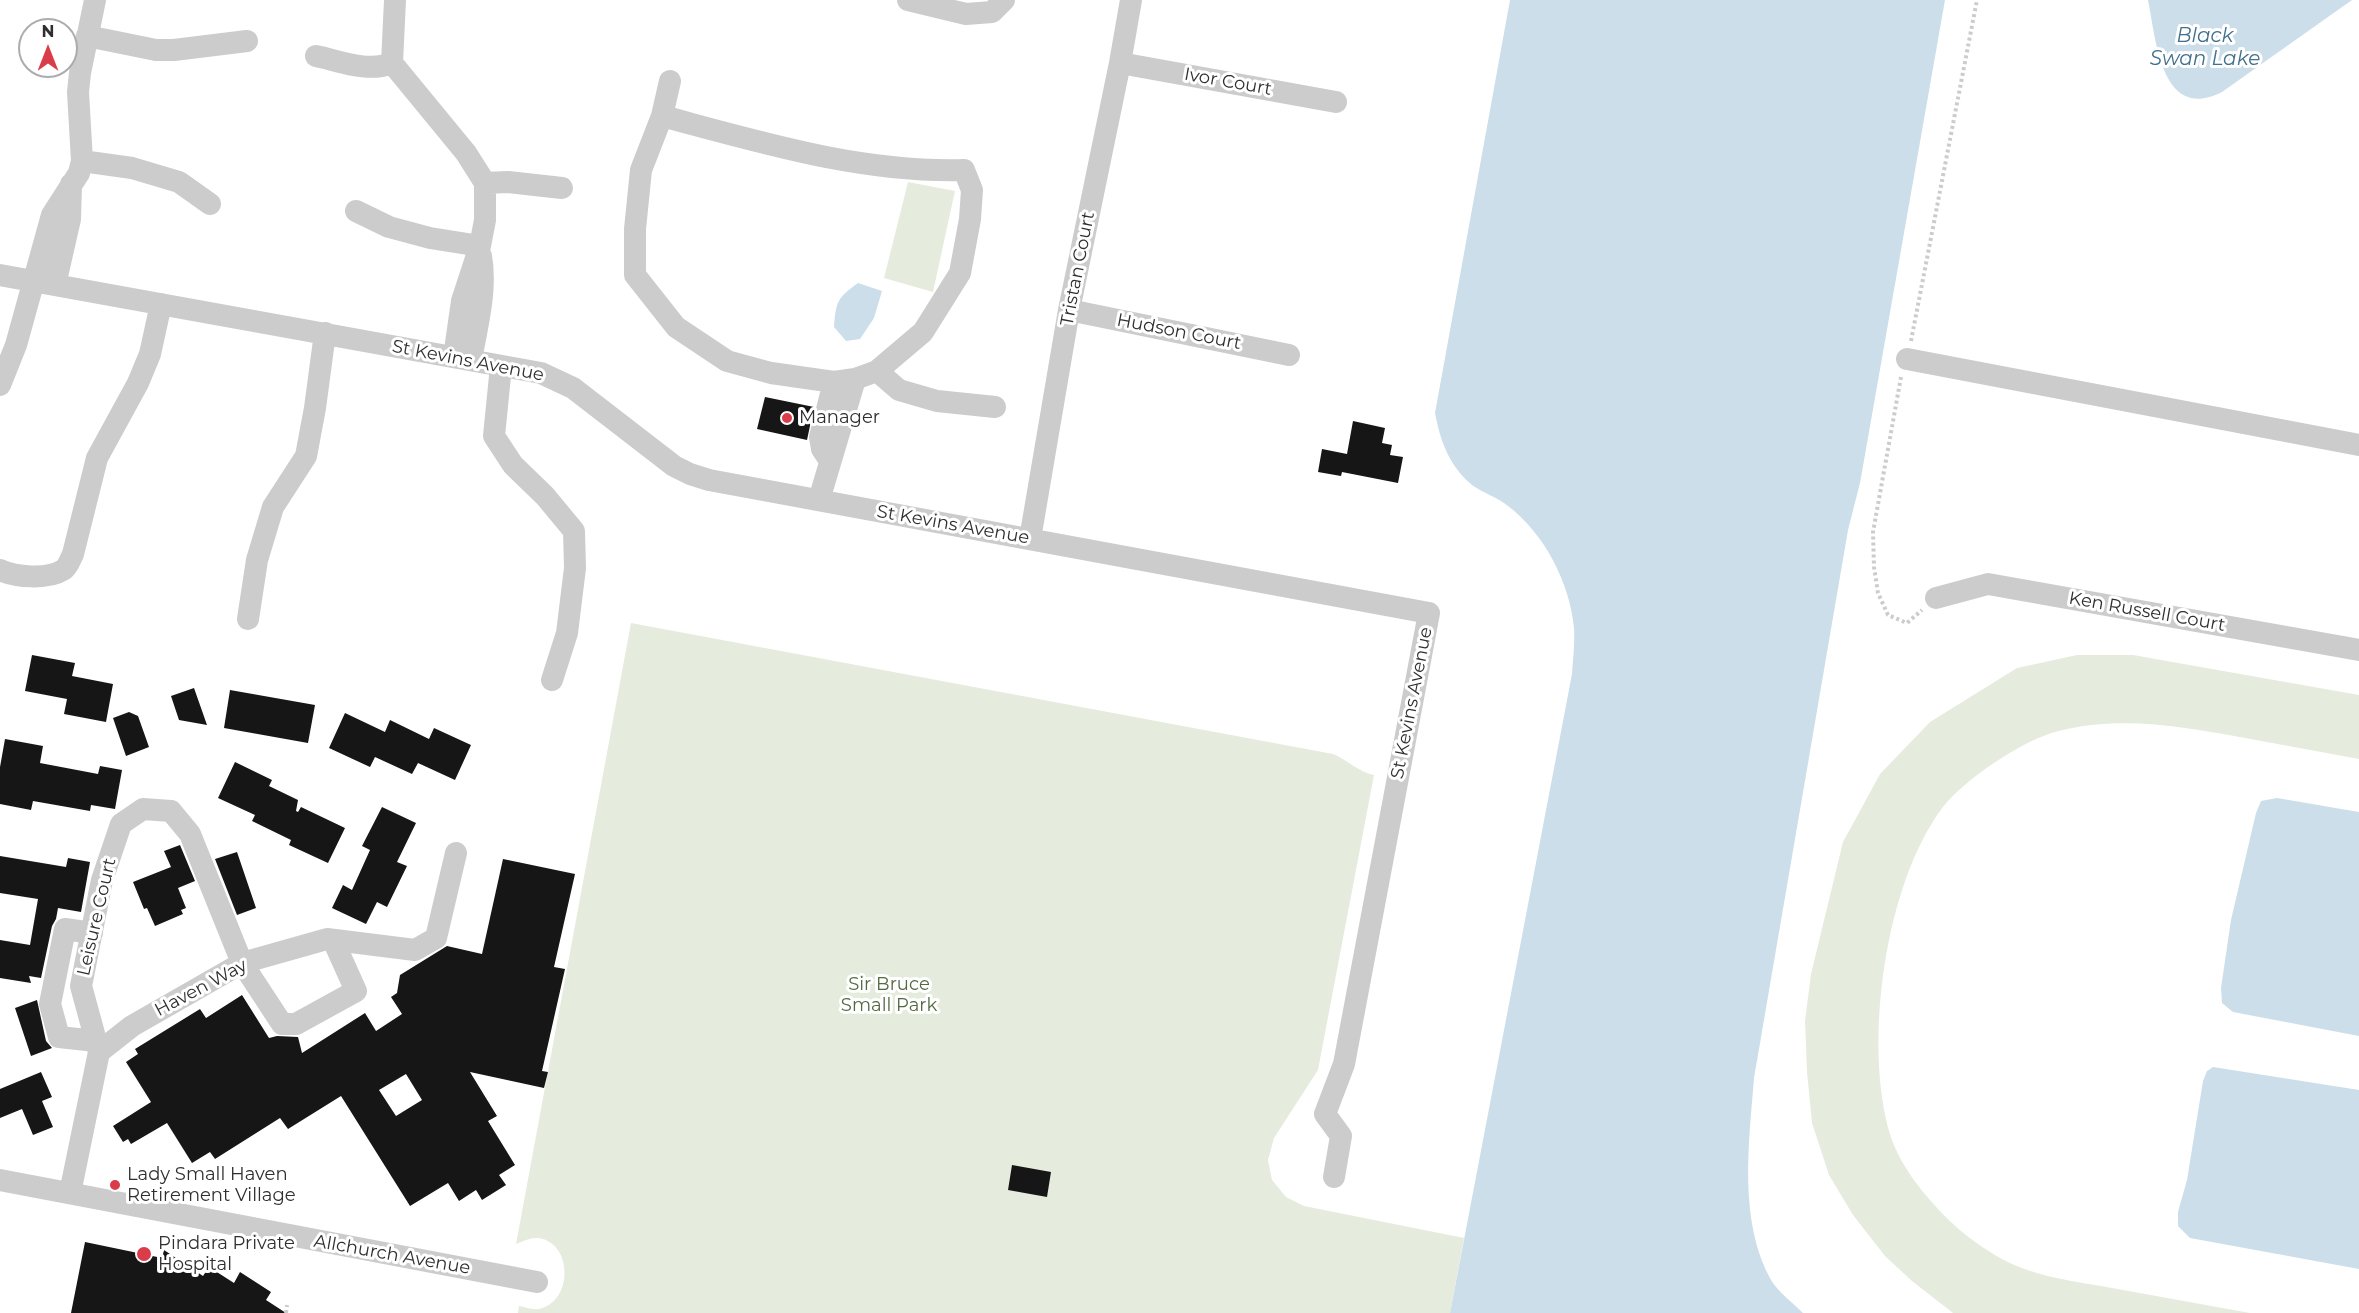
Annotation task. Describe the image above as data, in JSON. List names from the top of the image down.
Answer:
{
  "streets": {
    "street": [
      "Ivor Court",
      "Tristan Court",
      "Hudson Court",
      "St Kevins Avenue",
      "Ken Russell Court",
      "Leisure Court",
      "Haven Way",
      "Allchurch Avenue"
    ]
  },
  "crossings": [
    ["Ivor Court", "Tristan Court"],
    ["Tristan Court", "Hudson Court"],
    ["Tristan Court", "St Kevins Avenue"],
    ["Leisure Court", "Haven Way"]
  ],
  "water": ["Black Swan Lake"],
  "parks": ["Sir Bruce Small Park"],
  "places": ["Manager", "Lady Small Haven Retirement Village", "Pindara Private Hospital"],
  "north": "top"
}
